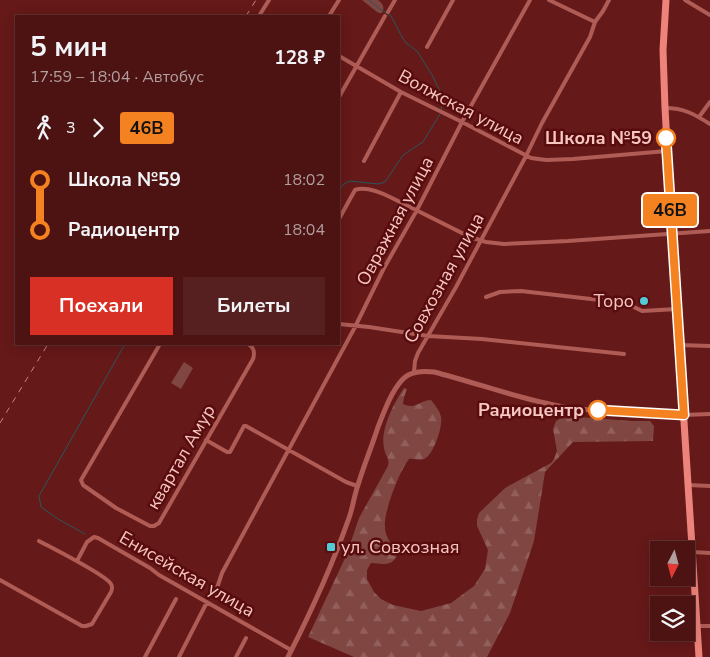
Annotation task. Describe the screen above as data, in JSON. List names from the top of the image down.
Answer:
{
  "streets": {
    "main road": ["Совхозная улица"],
    "street": [
      "Волжская улица",
      "Овражная улица",
      "квартал Амур",
      "Енисейская улица"
    ]
  },
  "crossings": [
    ["Волжская улица", "Овражная улица"],
    ["Волжская улица", "Совхозная улица"],
    ["Совхозная улица", "Енисейская улица"]
  ],
  "places": {
    "other": ["Школа №59", "Торо", "Радиоцентр"],
    "transit": ["ул. Совхозная"]
  },
  "lines": ["bus line 46В"],
  "north": "bottom",
  "page": {
    "on_map": "46В",
    "heading": ["5 мин", "17:59 – 18:04 · Автобус", "128 ₽"],
    "legs": ["3", "46В"],
    "list": [
      {
        "name": "Школа №59",
        "value": "18:02"
      },
      {
        "name": "Радиоцентр",
        "value": "18:04"
      }
    ],
    "buttons": ["Поехали", "Билеты"]
  }
}
